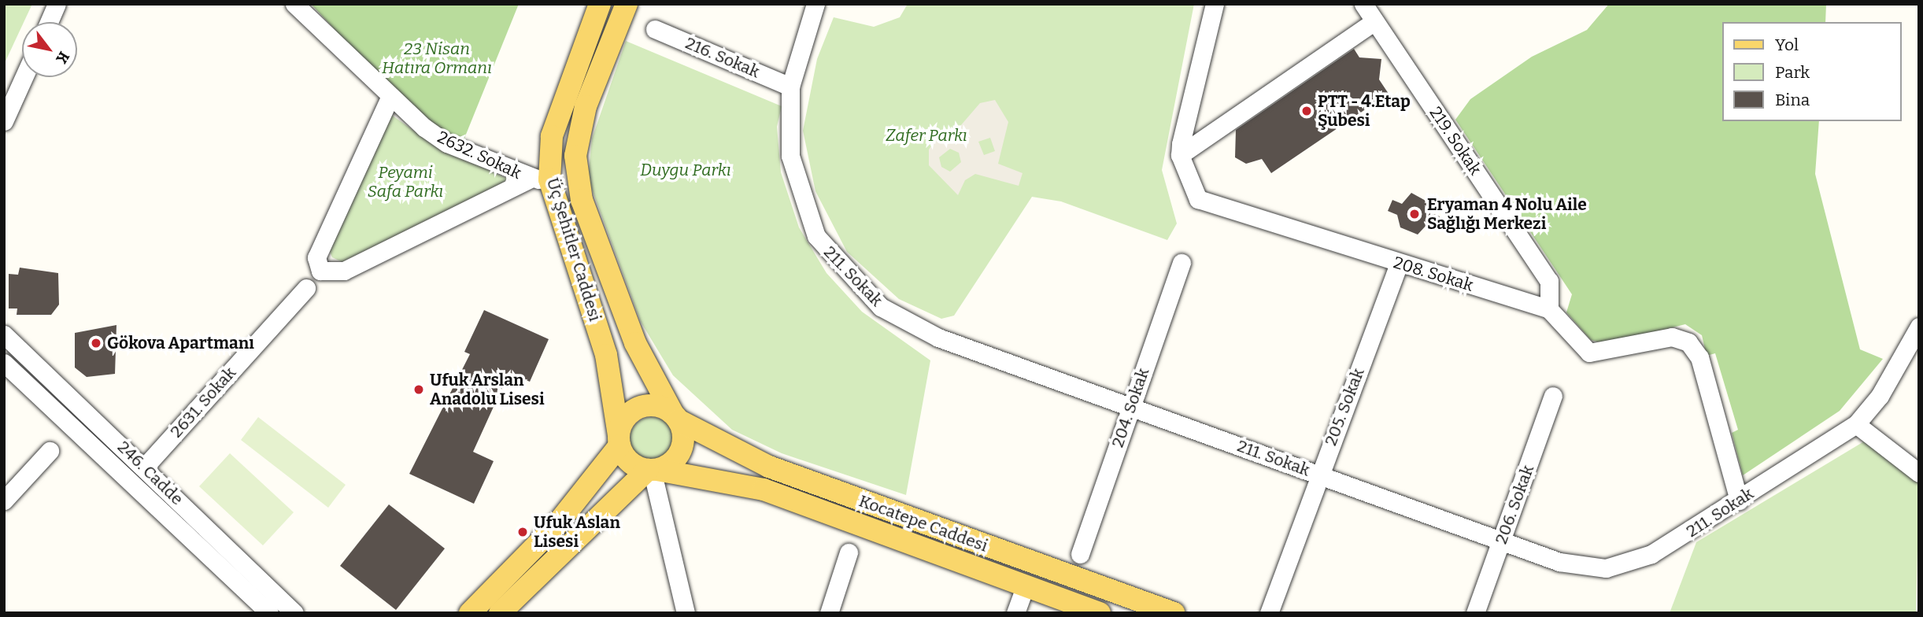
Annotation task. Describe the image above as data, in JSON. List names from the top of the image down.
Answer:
{
  "streets": {
    "main road": ["Üç Şehitler Caddesi", "Kocatepe Caddesi"],
    "street": [
      "216. Sokak",
      "219. Sokak",
      "2632. Sokak",
      "208. Sokak",
      "211. Sokak",
      "2631. Sokak",
      "205. Sokak",
      "204. Sokak",
      "246. Cadde",
      "206. Sokak"
    ]
  },
  "crossings": [
    ["216. Sokak", "211. Sokak"],
    ["219. Sokak", "208. Sokak"],
    ["2632. Sokak", "Üç Şehitler Caddesi"],
    ["Üç Şehitler Caddesi", "Kocatepe Caddesi"],
    ["208. Sokak", "205. Sokak"],
    ["211. Sokak", "205. Sokak"],
    ["211. Sokak", "204. Sokak"],
    ["211. Sokak", "206. Sokak"],
    ["2631. Sokak", "246. Cadde"]
  ],
  "parks": [
    "23 Nisan Hatıra Ormanı",
    "Zafer Parkı",
    "Duygu Parkı",
    "Peyami Safa Parkı"
  ],
  "places": [
    "PTT - 4.Etap Şubesi",
    "Eryaman 4 Nolu Aile Sağlığı Merkezi",
    "Gökova Apartmanı",
    "Ufuk Arslan Anadolu Lisesi",
    "Ufuk Aslan Lisesi"
  ],
  "legend": ["Yol", "Park", "Bina"],
  "north": "bottom right"
}
